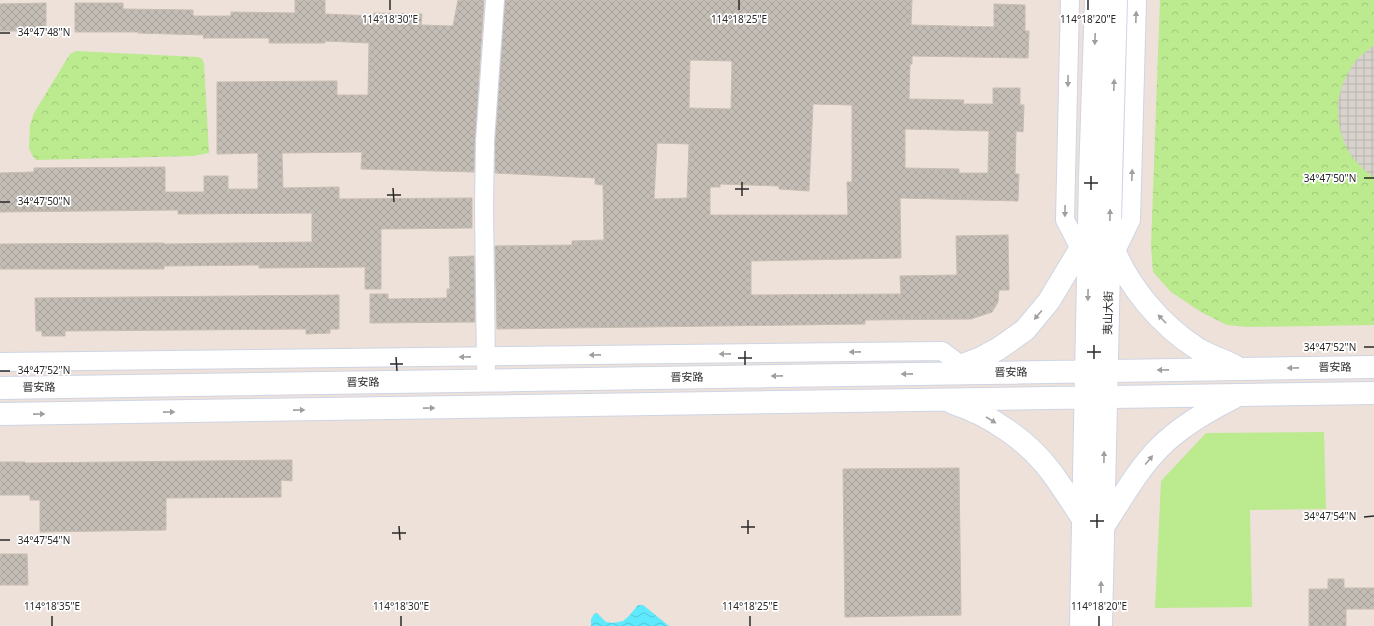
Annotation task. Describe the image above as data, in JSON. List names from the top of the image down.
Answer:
{
  "streets": {
    "main road": ["夷山大街", "晋安路"]
  },
  "crossings": [
    ["夷山大街", "晋安路"]
  ],
  "coordinates": [
    "114°18'30\"E",
    "114°18'25\"E",
    "114°18'20\"E",
    "34°47'48\"N",
    "34°47'50\"N",
    "34°47'52\"N",
    "34°47'54\"N",
    "114°18'35\"E"
  ]
}
